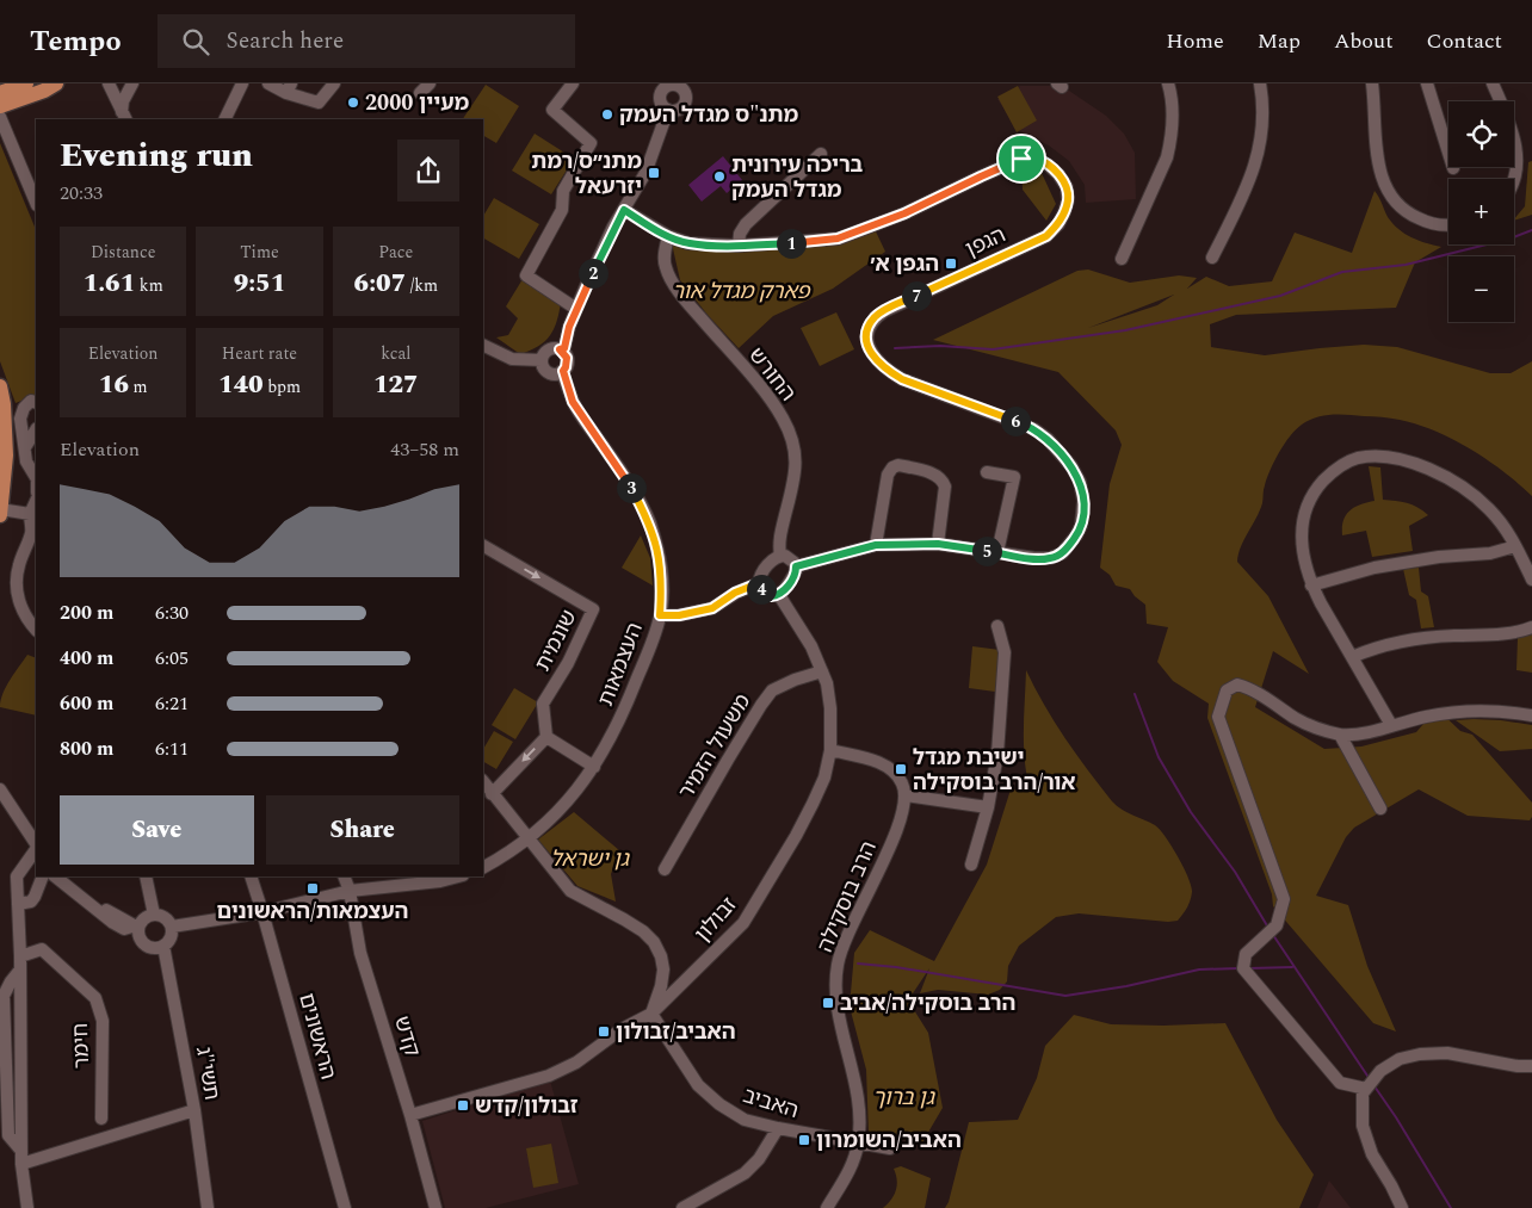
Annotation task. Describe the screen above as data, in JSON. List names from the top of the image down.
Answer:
{
  "streets": {
    "street": [
      "הגפן",
      "החורש",
      "שונמית",
      "העצמאות",
      "משעול הזמיר",
      "הרב בוסקילה",
      "זבולון",
      "הראשונים",
      "קדש",
      "חימר",
      "תשי\"ג",
      "האביב"
    ]
  },
  "crossings": [
    ["הגפן", "החורש"],
    ["הגפן", "זבולון"],
    ["החורש", "זבולון"],
    ["משעול הזמיר", "זבולון"],
    ["הרב בוסקילה", "האביב"],
    ["זבולון", "קדש"],
    ["זבולון", "האביב"]
  ],
  "parks": ["פארק מגדל אור", "גן ישראל", "גן ברוך"],
  "places": {
    "other": ["מעיין 2000", "מתנ\"ס מגדל העמק", "בריכה עירונית מגדל העמק"],
    "transit": [
      "מתנ״ס/רמת יזרעאל",
      "הגפן א׳",
      "ישיבת מגדל אור/הרב בוסקילה",
      "העצמאות/הראשונים",
      "הרב בוסקילה/אביב",
      "האביב/זבולון",
      "זבולון/קדש",
      "האביב/השומרון"
    ]
  },
  "page": {
    "header": "Tempo",
    "search": "Search here",
    "nav": [
      "Home",
      "Map",
      "About",
      "Contact"
    ],
    "map_buttons": ["+", "−"],
    "heading": ["Evening run", "20:33"],
    "stats": [
      ["Distance", "1.61 km"],
      ["Time", "9:51"],
      ["Pace", "6:07 /km"],
      ["Elevation", "16 m"],
      ["Heart rate", "140 bpm"],
      ["kcal", "127"]
    ],
    "pins": [
      "1",
      "2",
      "7",
      "6",
      "3",
      "5",
      "4"
    ],
    "chart": ["Elevation", "43–58 m"],
    "list": [
      {
        "name": "200 m",
        "note": "6:30"
      },
      {
        "name": "400 m",
        "note": "6:05"
      },
      {
        "name": "600 m",
        "note": "6:21"
      },
      {
        "name": "800 m",
        "note": "6:11"
      }
    ],
    "buttons": ["Save", "Share"]
  }
}
